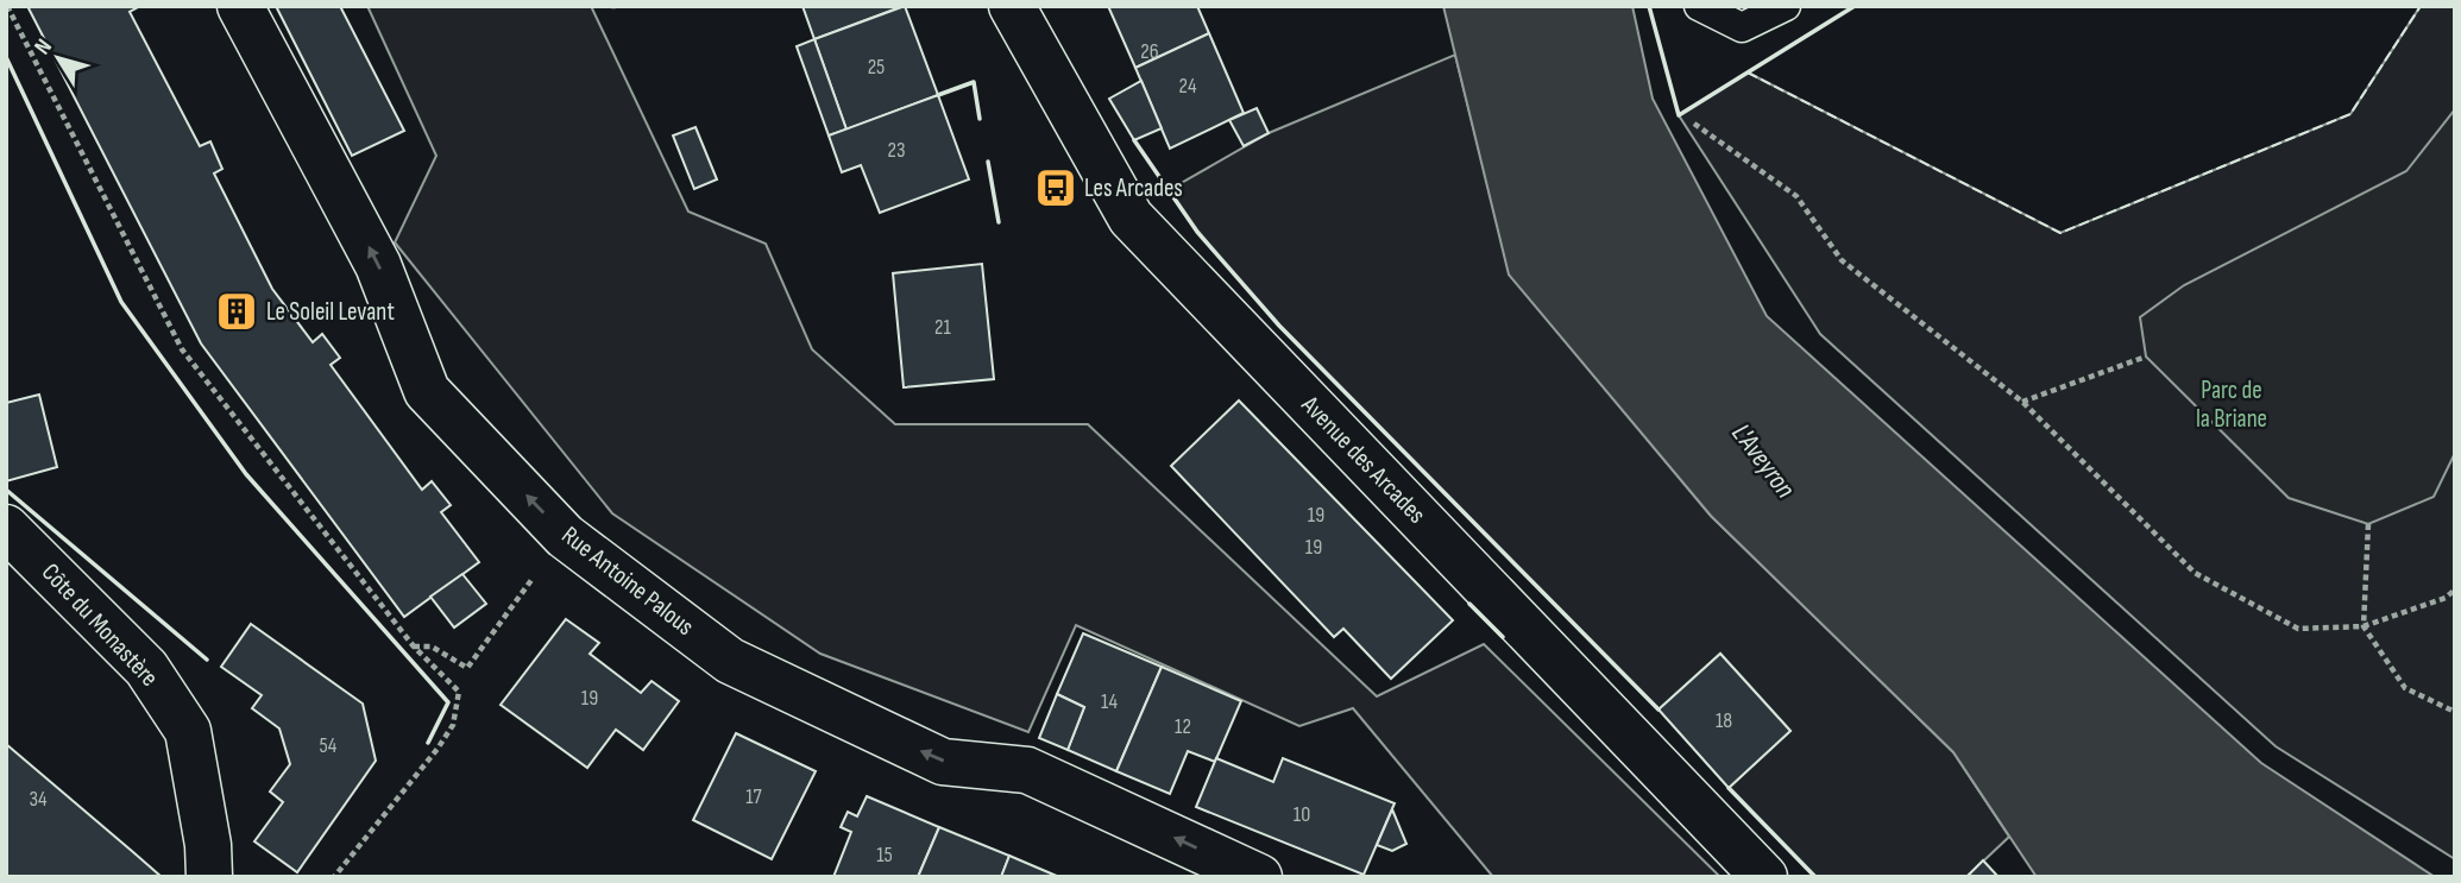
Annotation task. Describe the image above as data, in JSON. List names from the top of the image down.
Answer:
{
  "streets": {
    "street": ["Avenue des Arcades", "Rue Antoine Palous", "Côte du Monastère"]
  },
  "one_way": ["Rue Antoine Palous"],
  "water": ["L'Aveyron"],
  "parks": ["Parc de la Briane"],
  "places": {
    "bus stop": ["Les Arcades"],
    "building": ["Le Soleil Levant"]
  },
  "house_numbers": [
    "26",
    "25",
    "24",
    "23",
    "21",
    "19",
    "19",
    "19",
    "14",
    "18",
    "12",
    "54",
    "17",
    "34",
    "10",
    "15"
  ],
  "north": "top left"
}
